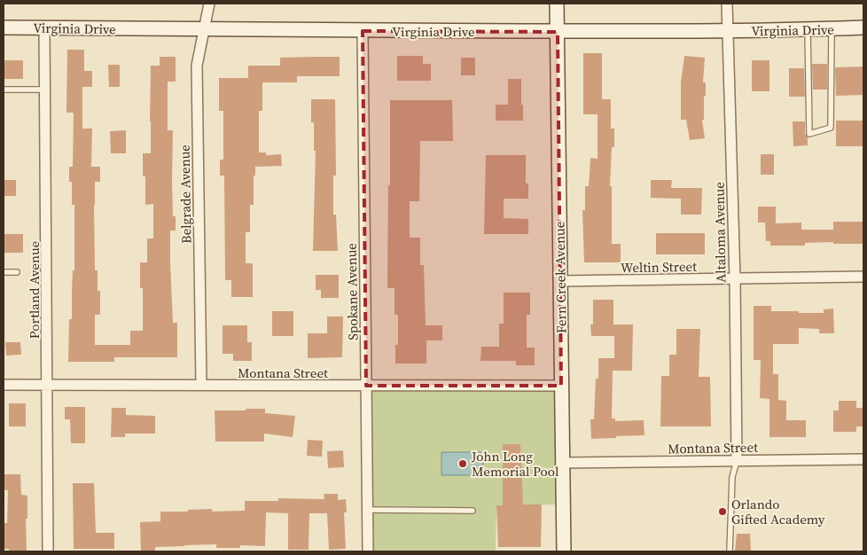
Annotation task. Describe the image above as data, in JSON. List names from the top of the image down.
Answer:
{
  "streets": {
    "street": [
      "Virginia Drive",
      "Belgrade Avenue",
      "Altaloma Avenue",
      "Weltin Street",
      "Fern Creek Avenue",
      "Portland Avenue",
      "Spokane Avenue",
      "Montana Street"
    ]
  },
  "crossings": [
    ["Virginia Drive", "Belgrade Avenue"],
    ["Virginia Drive", "Altaloma Avenue"],
    ["Virginia Drive", "Fern Creek Avenue"],
    ["Virginia Drive", "Portland Avenue"],
    ["Virginia Drive", "Spokane Avenue"],
    ["Belgrade Avenue", "Montana Street"],
    ["Altaloma Avenue", "Weltin Street"],
    ["Altaloma Avenue", "Montana Street"],
    ["Weltin Street", "Fern Creek Avenue"],
    ["Fern Creek Avenue", "Montana Street"],
    ["Portland Avenue", "Montana Street"],
    ["Spokane Avenue", "Montana Street"]
  ],
  "places": ["John Long Memorial Pool", "Orlando Gifted Academy"]
}
